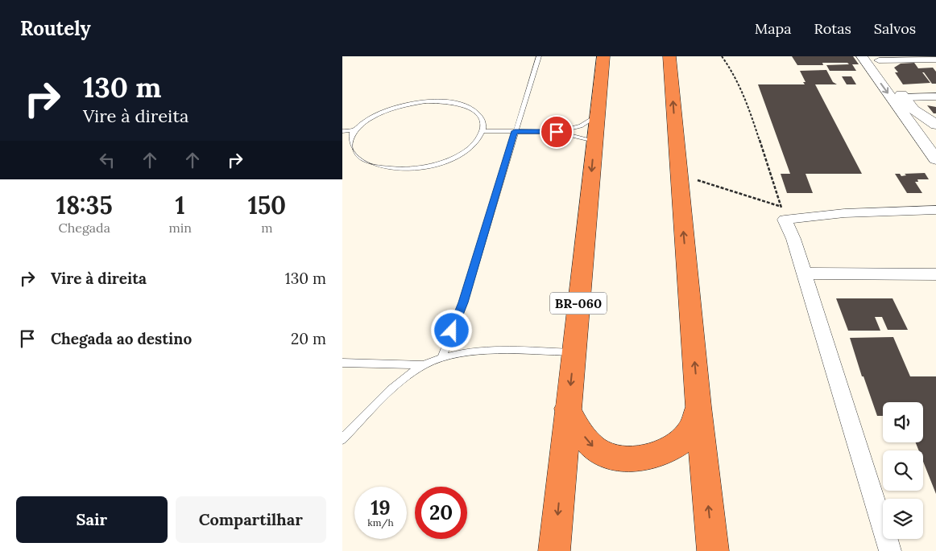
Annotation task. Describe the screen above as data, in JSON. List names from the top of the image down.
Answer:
{
  "streets": {
    "highway": ["BR-060"]
  },
  "page": {
    "header": "Routely",
    "nav": ["Mapa", "Rotas", "Salvos"],
    "turn": ["130 m", "Vire à direita"],
    "eta": [
      "18:35",
      "Chegada",
      "1",
      "min",
      "150",
      "m"
    ],
    "list": [
      {
        "name": "Vire à direita",
        "value": "130 m"
      },
      {
        "name": "Chegada ao destino",
        "value": "20 m"
      }
    ],
    "speed": "19 km/h",
    "limit": "20",
    "buttons": ["Sair", "Compartilhar"]
  }
}
